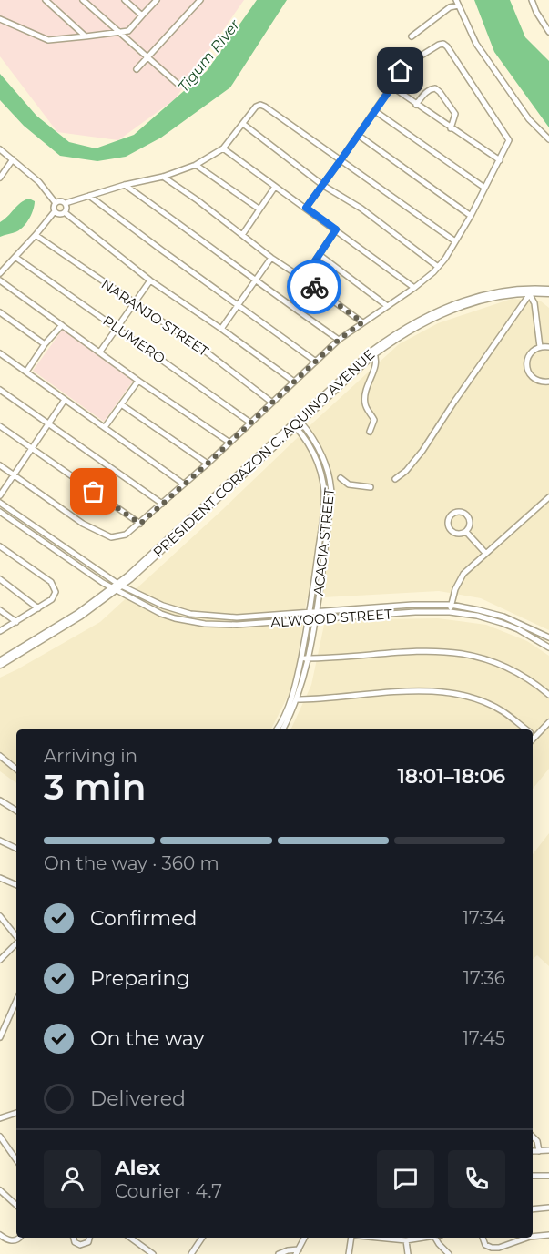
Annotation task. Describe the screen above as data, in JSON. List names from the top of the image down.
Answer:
{
  "streets": {
    "highway": ["PRESIDENT CORAZON C. AQUINO AVENUE"],
    "street": [
      "NARANJO STREET",
      "PLUMERO",
      "ACACIA STREET",
      "ALWOOD STREET"
    ]
  },
  "crossings": [
    ["PRESIDENT CORAZON C. AQUINO AVENUE", "ACACIA STREET"],
    ["PRESIDENT CORAZON C. AQUINO AVENUE", "ALWOOD STREET"],
    ["ACACIA STREET", "ALWOOD STREET"]
  ],
  "water": ["Tigum River"],
  "page": {
    "heading": ["3 min", "Arriving in", "18:01–18:06"],
    "panel": ["Alex", "Courier · 4.7"],
    "bar": "On the way · 360 m",
    "list": [
      ["Confirmed", "17:34"],
      ["Preparing", "17:36"],
      ["On the way", "17:45"],
      "Delivered"
    ]
  }
}
